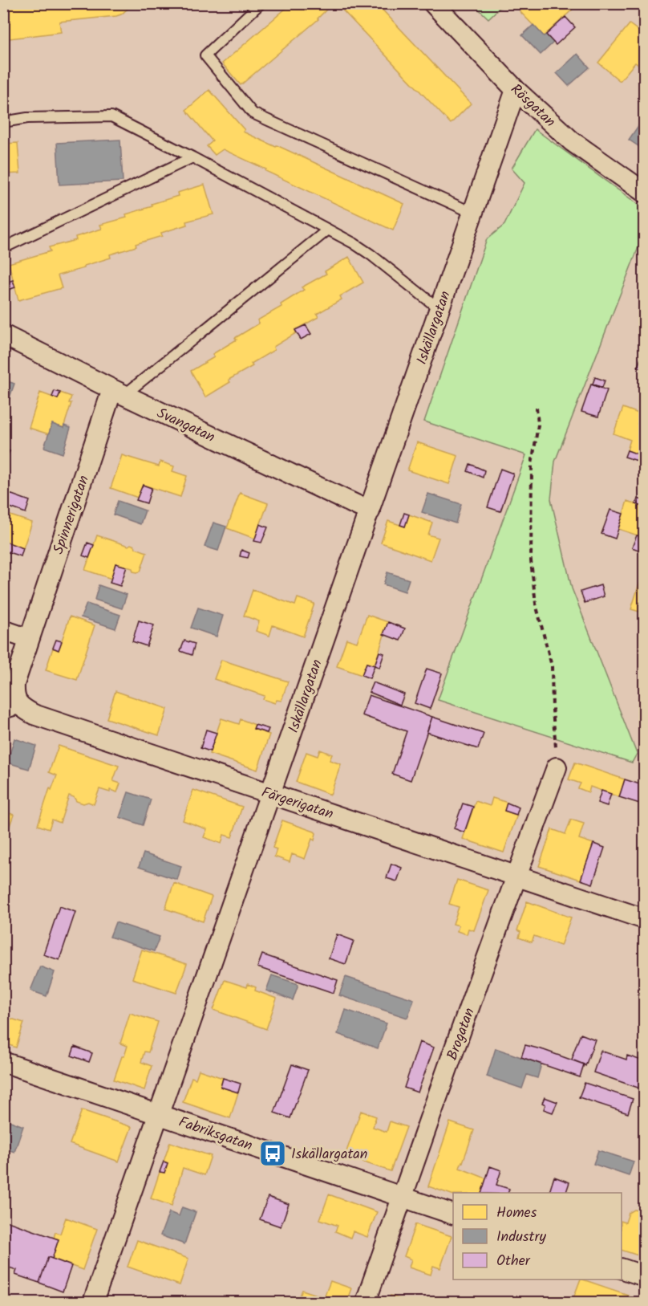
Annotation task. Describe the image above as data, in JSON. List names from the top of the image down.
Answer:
{
  "streets": {
    "street": [
      "Rösgatan",
      "Iskällargatan",
      "Svangatan",
      "Spinnerigatan",
      "Färgerigatan",
      "Brogatan",
      "Fabriksgatan"
    ]
  },
  "crossings": [
    ["Rösgatan", "Iskällargatan"],
    ["Iskällargatan", "Svangatan"],
    ["Iskällargatan", "Färgerigatan"],
    ["Iskällargatan", "Fabriksgatan"],
    ["Svangatan", "Spinnerigatan"],
    ["Spinnerigatan", "Färgerigatan"],
    ["Färgerigatan", "Brogatan"],
    ["Brogatan", "Fabriksgatan"]
  ],
  "places": {
    "bus stop": ["Iskällargatan"]
  },
  "legend": ["Homes", "Industry", "Other"]
}
